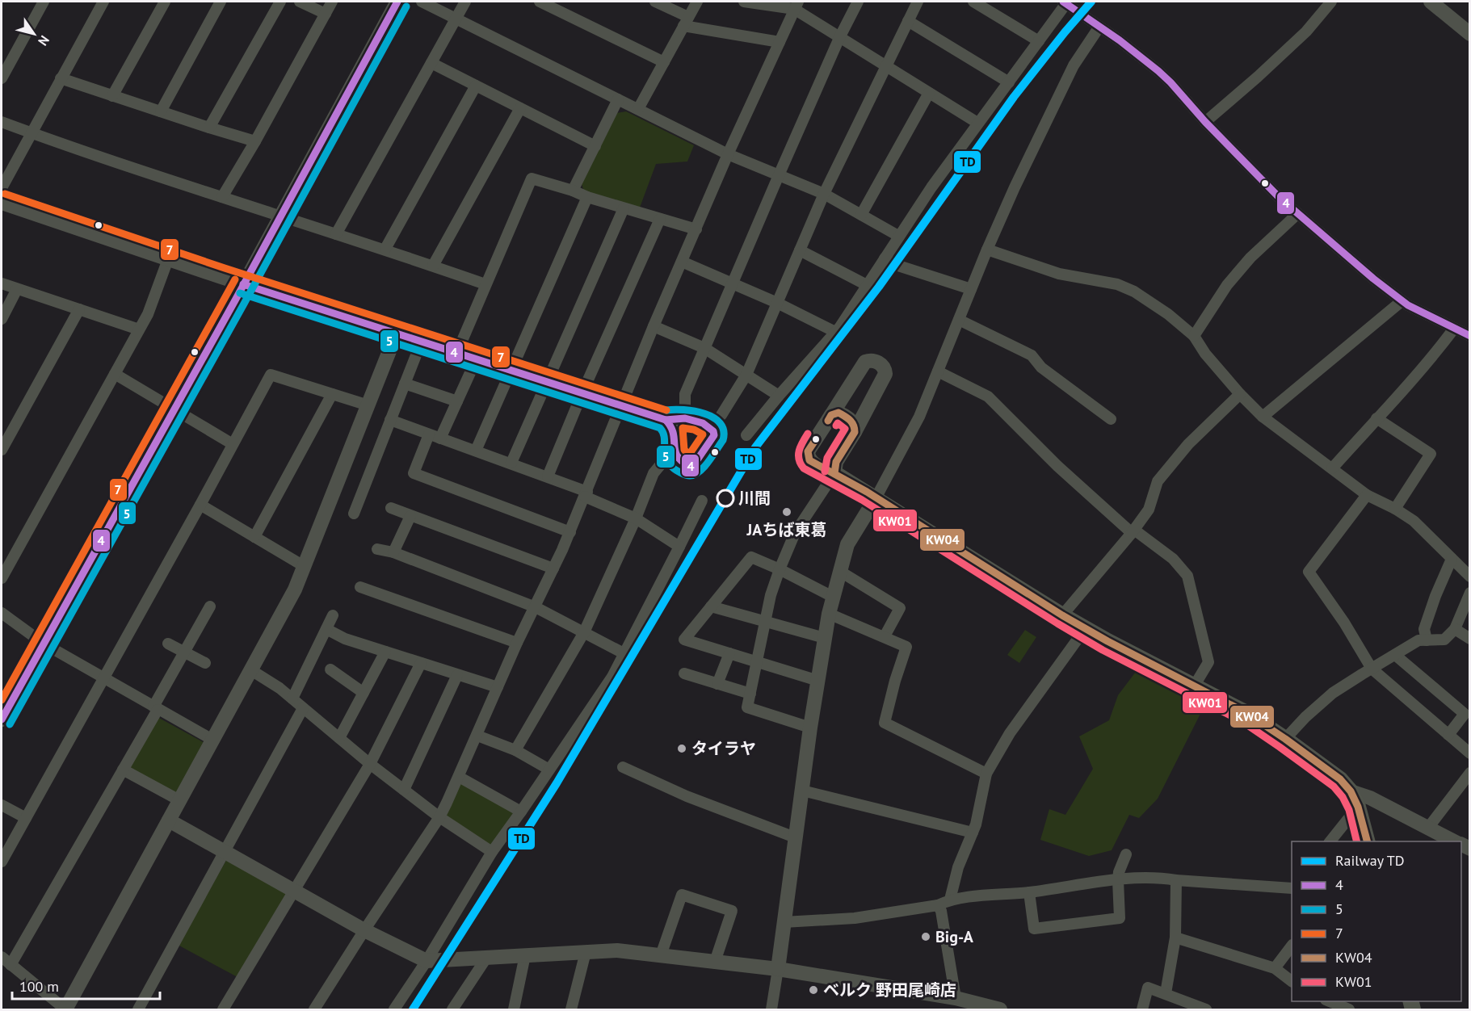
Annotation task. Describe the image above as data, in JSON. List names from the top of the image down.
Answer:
{
  "places": [
    "川間",
    "JAちば東葛",
    "タイラヤ",
    "Big-A",
    "ベルク 野田尾崎店"
  ],
  "lines": [
    "rail line TD",
    "transit line 4",
    "transit line 5",
    "transit line 7",
    "transit line KW04",
    "transit line KW01"
  ],
  "legend": [
    "Railway TD",
    "4",
    "5",
    "7",
    "KW04",
    "KW01"
  ],
  "scale_bar": "100 m",
  "north": "bottom right"
}
